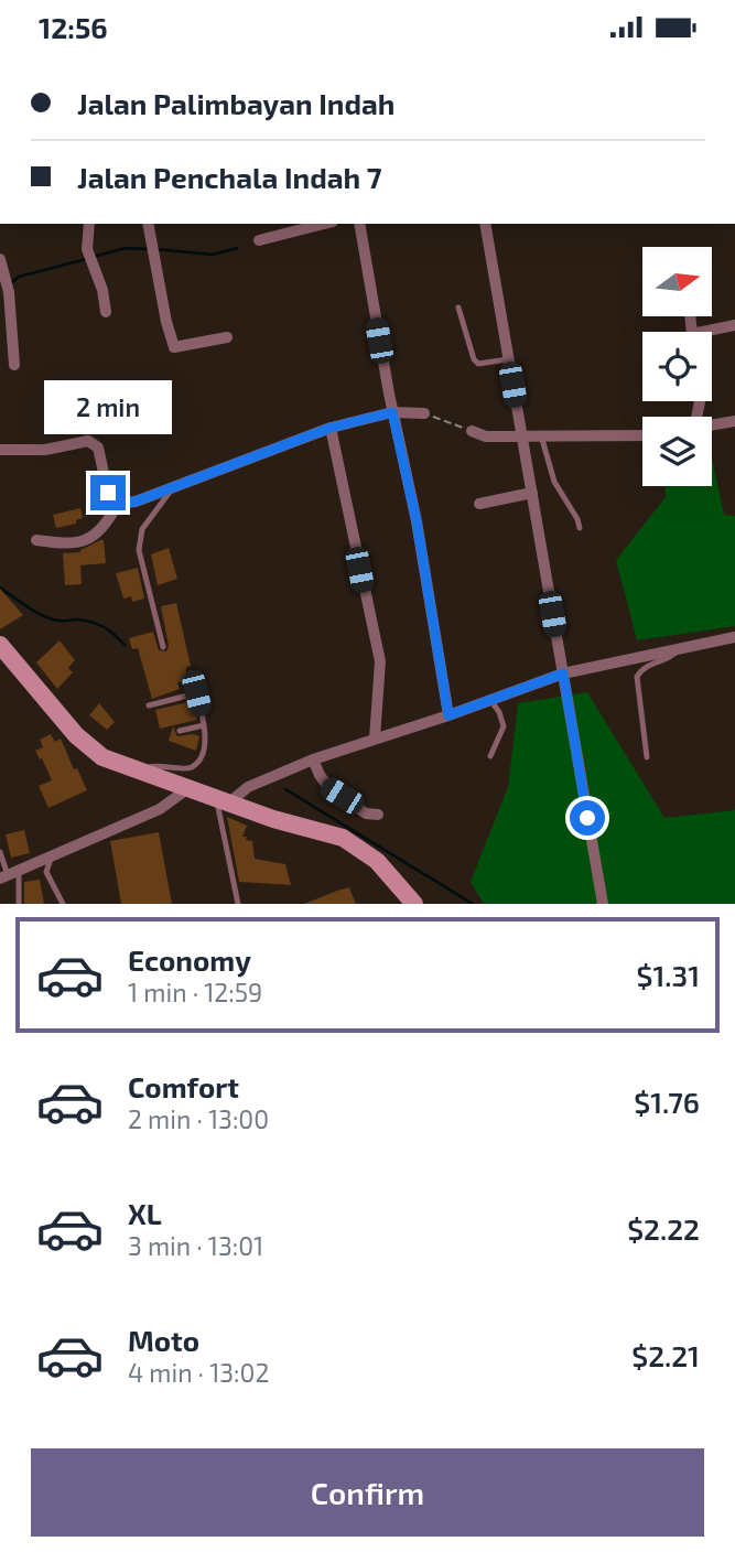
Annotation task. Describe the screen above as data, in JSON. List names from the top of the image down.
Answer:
{
  "north": "right",
  "page": {
    "status": "12:56",
    "banner": ["Jalan Palimbayan Indah", "Jalan Penchala Indah 7"],
    "bubble": "2 min",
    "list": [
      {
        "name": "Economy",
        "note": "1 min · 12:59",
        "value": "$1.31"
      },
      {
        "name": "Comfort",
        "note": "2 min · 13:00",
        "value": "$1.76"
      },
      {
        "name": "XL",
        "note": "3 min · 13:01",
        "value": "$2.22"
      },
      {
        "name": "Moto",
        "note": "4 min · 13:02",
        "value": "$2.21"
      }
    ],
    "buttons": "Confirm"
  }
}
